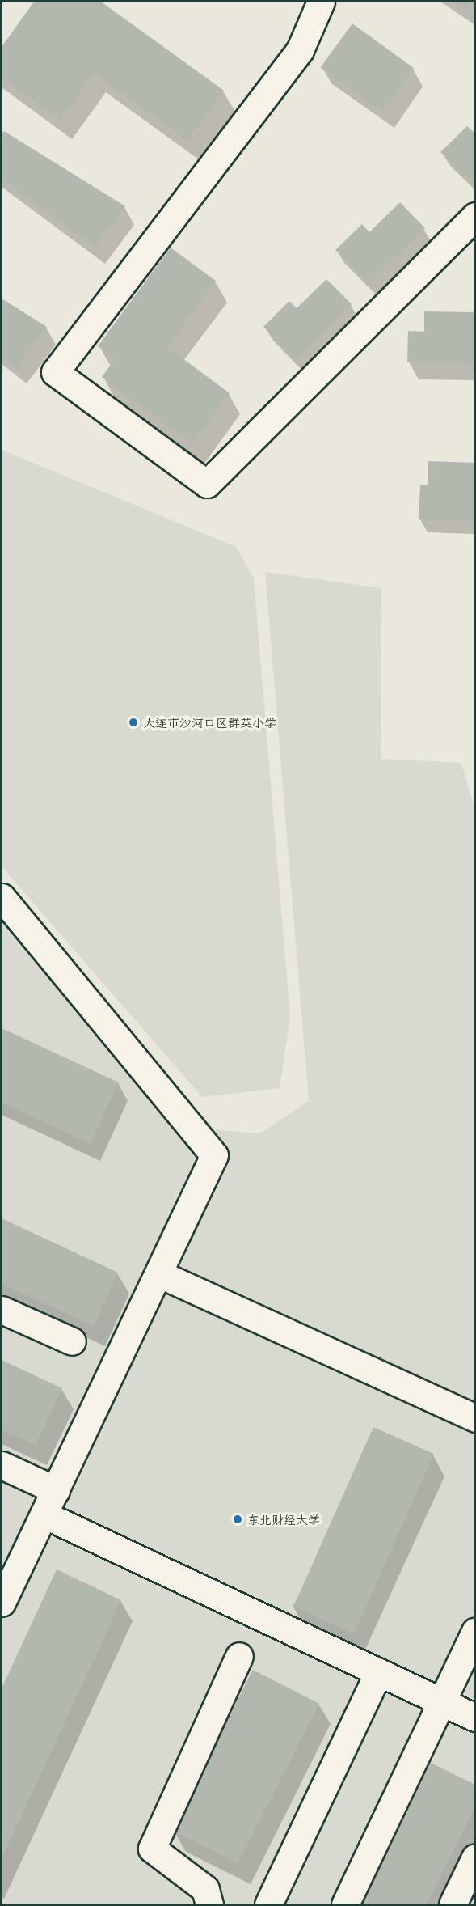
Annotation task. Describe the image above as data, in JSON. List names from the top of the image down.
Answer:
{
  "places": ["大连市沙河口区群英小学", "东北财经大学"]
}
